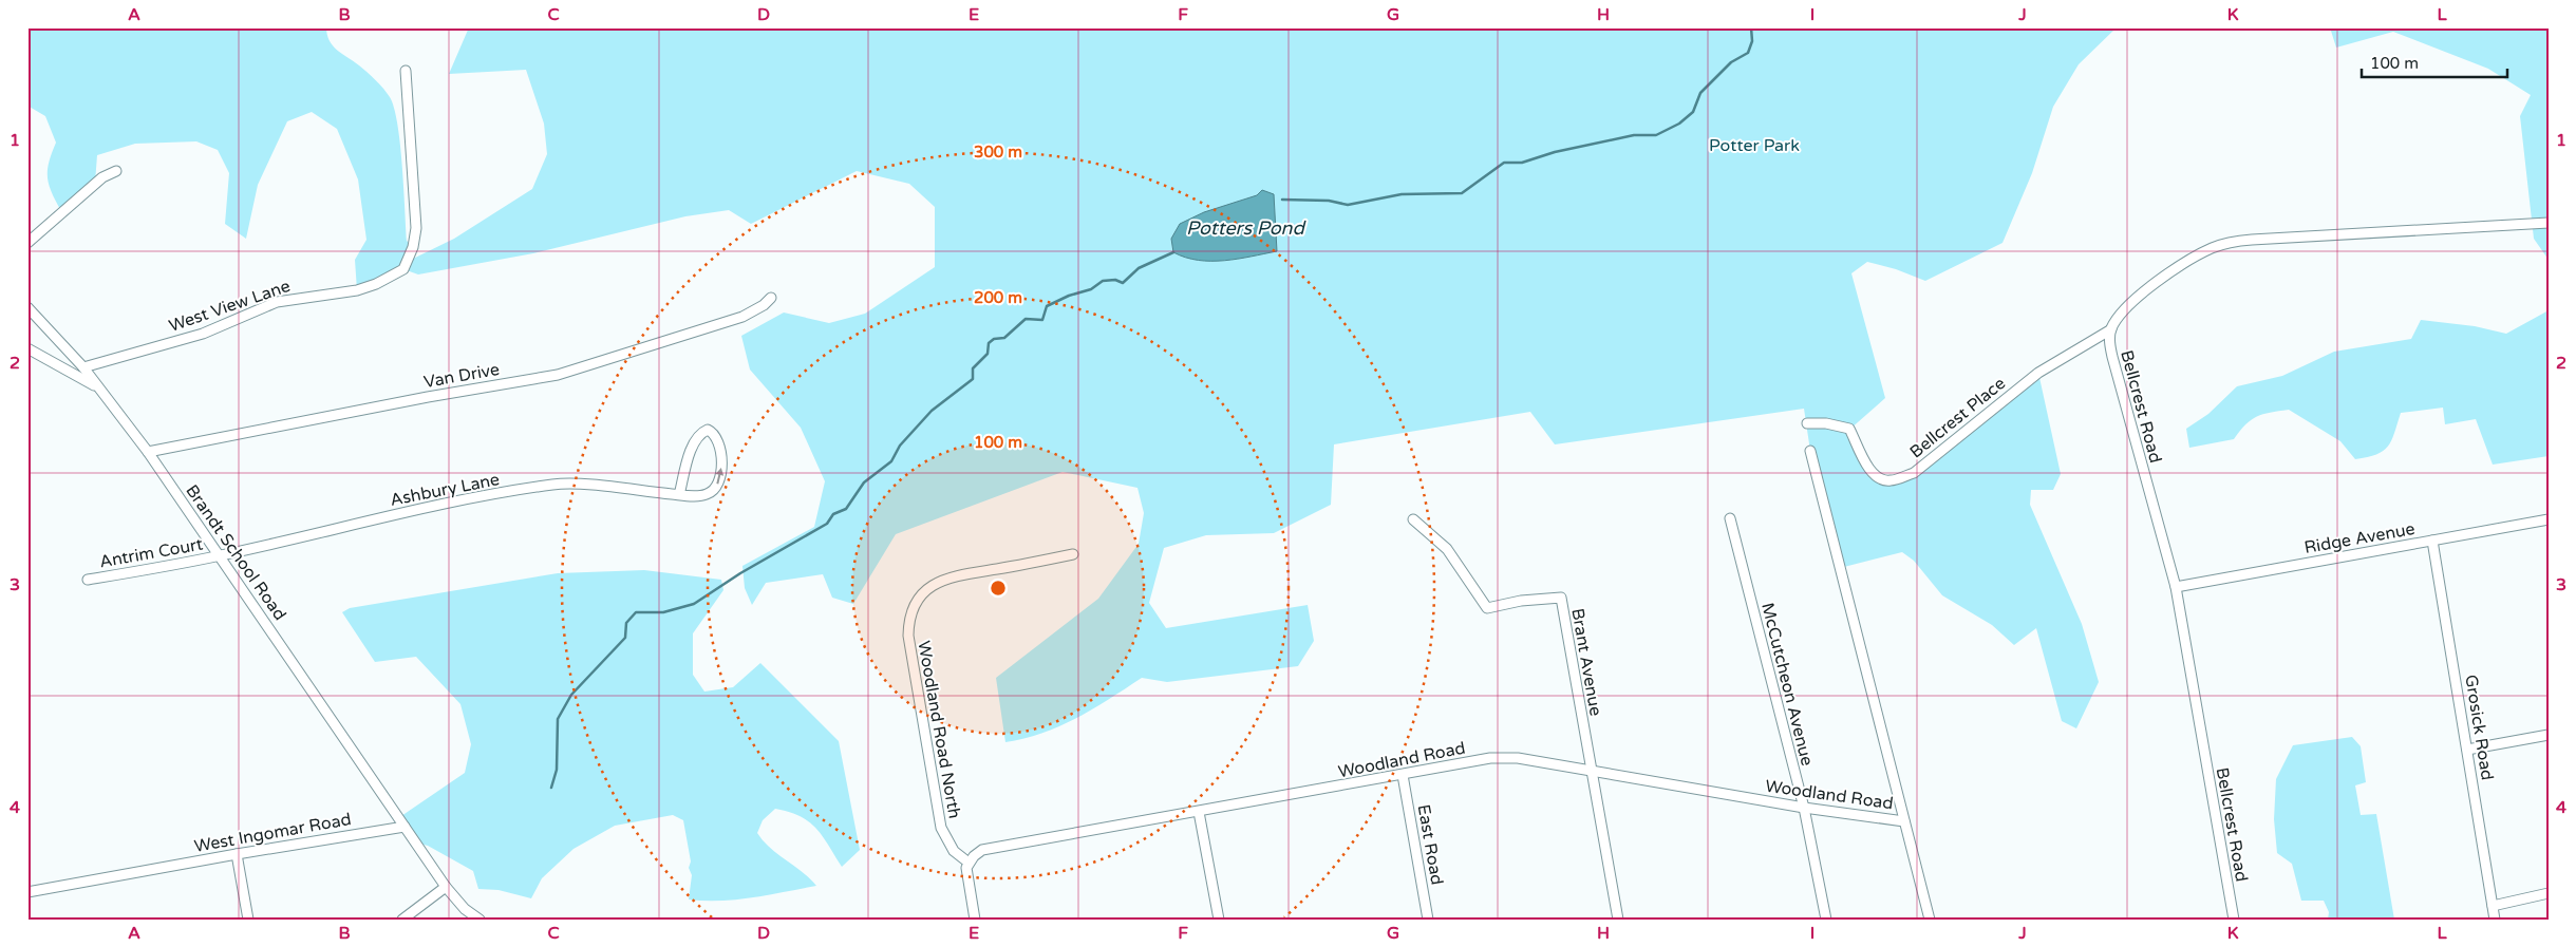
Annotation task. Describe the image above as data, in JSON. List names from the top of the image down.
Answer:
{
  "streets": {
    "street": [
      "West View Lane",
      "Van Drive",
      "Bellcrest Road",
      "Bellcrest Place",
      "Ashbury Lane",
      "Ridge Avenue",
      "Antrim Court",
      "Brandt School Road",
      "Brant Avenue",
      "McCutcheon Avenue",
      "Grosick Road",
      "Woodland Road North",
      "Woodland Road",
      "West Ingomar Road",
      "East Road"
    ]
  },
  "crossings": [
    ["West View Lane", "Brandt School Road"],
    ["Van Drive", "Brandt School Road"],
    ["Bellcrest Road", "Bellcrest Place"],
    ["Bellcrest Road", "Ridge Avenue"],
    ["Ashbury Lane", "Antrim Court"],
    ["Ashbury Lane", "Brandt School Road"],
    ["Ridge Avenue", "Grosick Road"],
    ["Antrim Court", "Brandt School Road"],
    ["Brandt School Road", "West Ingomar Road"],
    ["Brant Avenue", "Woodland Road"],
    ["McCutcheon Avenue", "Woodland Road"],
    ["Woodland Road North", "Woodland Road"],
    ["Woodland Road", "East Road"]
  ],
  "water": ["Potters Pond"],
  "parks": ["Potter Park"],
  "scale_bar": "100 m",
  "grid": {
    "columns": [
      "A",
      "B",
      "C",
      "D",
      "E",
      "F",
      "G",
      "H",
      "I",
      "J",
      "K",
      "L"
    ],
    "rows": [
      "1",
      "2",
      "3",
      "4"
    ]
  },
  "rings": ["300 m", "200 m", "100 m"]
}
